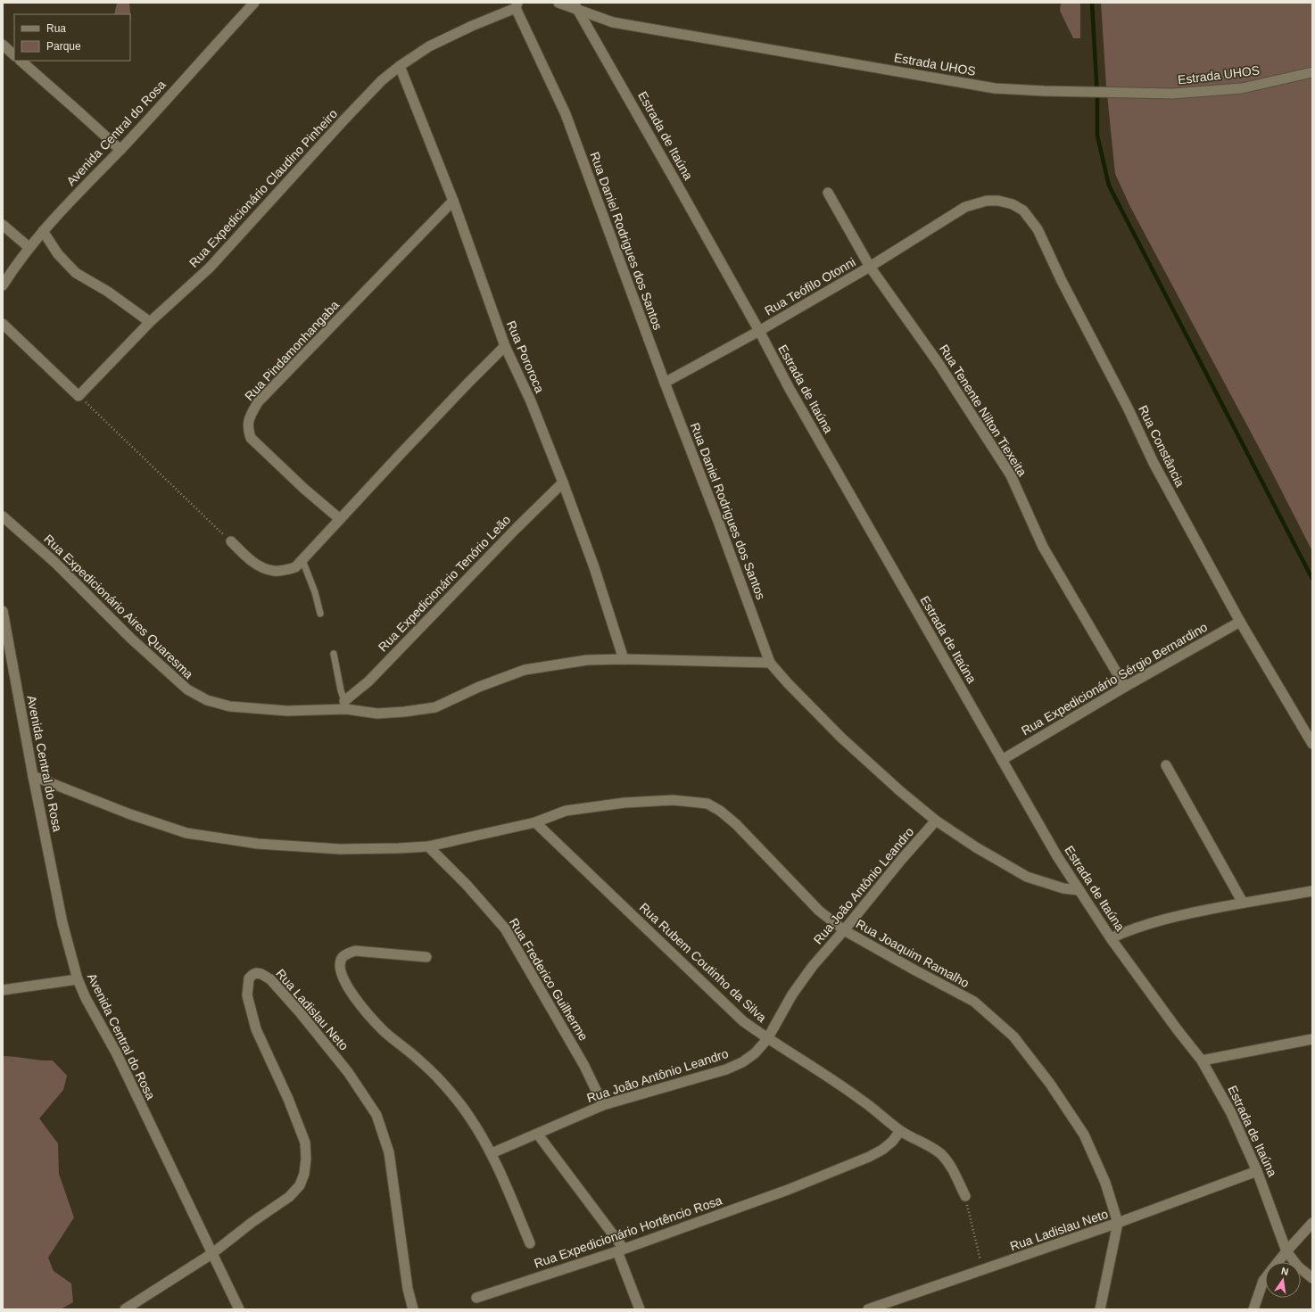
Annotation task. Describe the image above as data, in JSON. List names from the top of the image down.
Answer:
{
  "streets": {
    "street": [
      "Estrada UHOS",
      "Avenida Central do Rosa",
      "Estrada de Itaúna",
      "Rua Expedicionário Claudino Pinheiro",
      "Rua Daniel Rodrigues dos Santos",
      "Rua Teófilo Otonni",
      "Rua Pindamonhangaba",
      "Rua Pororoca",
      "Rua Tenente Nilton Tiexeita",
      "Rua Constância",
      "Rua Expedicionário Tenório Leão",
      "Rua Expedicionário Aires Quaresma",
      "Rua Expedicionário Sérgio Bernardino",
      "Rua João Antônio Leandro",
      "Rua Joaquim Ramalho",
      "Rua Rubem Coutinho da Silva",
      "Rua Frederico Guilherme",
      "Rua Ladislau Neto",
      "Rua Expedicionário Hortêncio Rosa"
    ]
  },
  "crossings": [
    ["Estrada UHOS", "Estrada de Itaúna"],
    ["Avenida Central do Rosa", "Rua Joaquim Ramalho"],
    ["Avenida Central do Rosa", "Rua Ladislau Neto"],
    ["Estrada de Itaúna", "Rua Daniel Rodrigues dos Santos"],
    ["Estrada de Itaúna", "Rua Teófilo Otonni"],
    ["Estrada de Itaúna", "Rua Expedicionário Sérgio Bernardino"],
    ["Estrada de Itaúna", "Rua Ladislau Neto"],
    ["Rua Expedicionário Claudino Pinheiro", "Rua Daniel Rodrigues dos Santos"],
    ["Rua Expedicionário Claudino Pinheiro", "Rua Pororoca"],
    ["Rua Daniel Rodrigues dos Santos", "Rua Teófilo Otonni"],
    ["Rua Daniel Rodrigues dos Santos", "Rua Expedicionário Aires Quaresma"],
    ["Rua Daniel Rodrigues dos Santos", "Rua João Antônio Leandro"],
    ["Rua Teófilo Otonni", "Rua Tenente Nilton Tiexeita"],
    ["Rua Teófilo Otonni", "Rua Constância"],
    ["Rua Pindamonhangaba", "Rua Pororoca"],
    ["Rua Pororoca", "Rua Expedicionário Tenório Leão"],
    ["Rua Pororoca", "Rua Expedicionário Aires Quaresma"],
    ["Rua Tenente Nilton Tiexeita", "Rua Expedicionário Sérgio Bernardino"],
    ["Rua Constância", "Rua Expedicionário Sérgio Bernardino"],
    ["Rua Expedicionário Tenório Leão", "Rua Expedicionário Aires Quaresma"],
    ["Rua João Antônio Leandro", "Rua Joaquim Ramalho"],
    ["Rua João Antônio Leandro", "Rua Rubem Coutinho da Silva"],
    ["Rua João Antônio Leandro", "Rua Frederico Guilherme"],
    ["Rua Joaquim Ramalho", "Rua Rubem Coutinho da Silva"],
    ["Rua Joaquim Ramalho", "Rua Frederico Guilherme"],
    ["Rua Joaquim Ramalho", "Rua Ladislau Neto"],
    ["Rua Rubem Coutinho da Silva", "Rua Expedicionário Hortêncio Rosa"]
  ],
  "legend": ["Rua", "Parque"],
  "north": "top"
}
